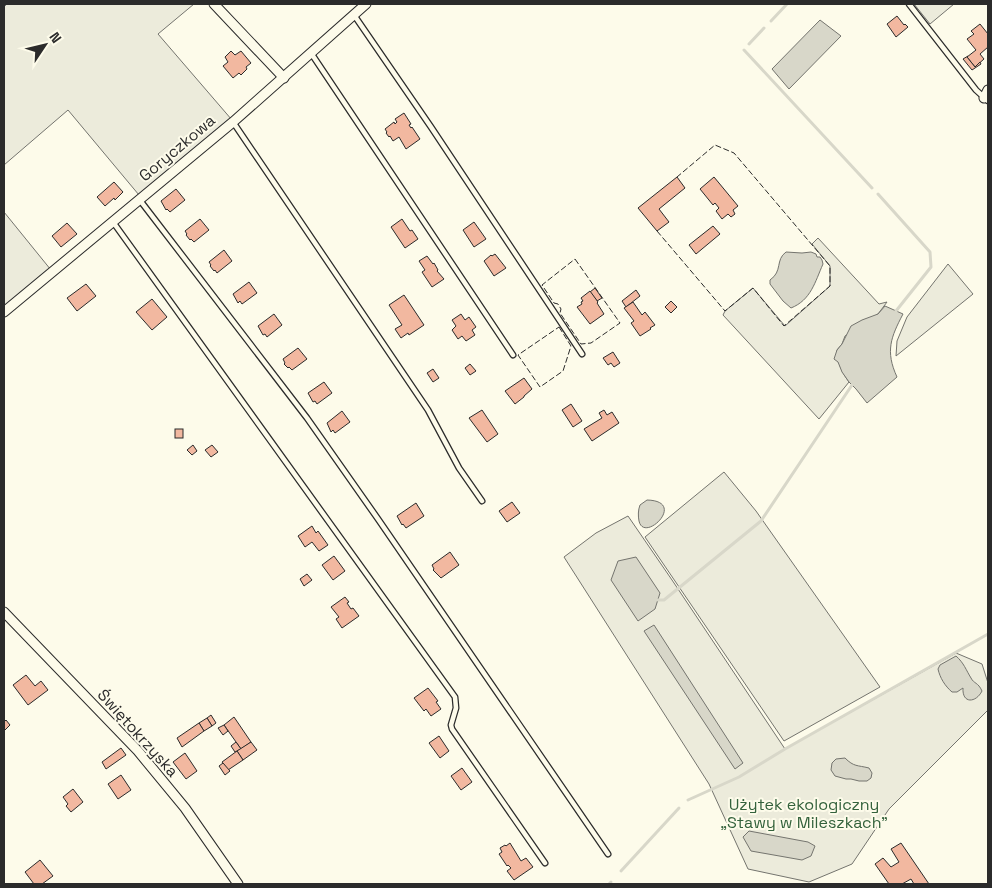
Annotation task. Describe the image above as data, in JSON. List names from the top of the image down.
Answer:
{
  "streets": {
    "street": ["Goryczkowa", "Świętokrzyska"]
  },
  "parks": ["Użytek ekologiczny „Stawy w Mileszkach”"],
  "north": "top right"
}
